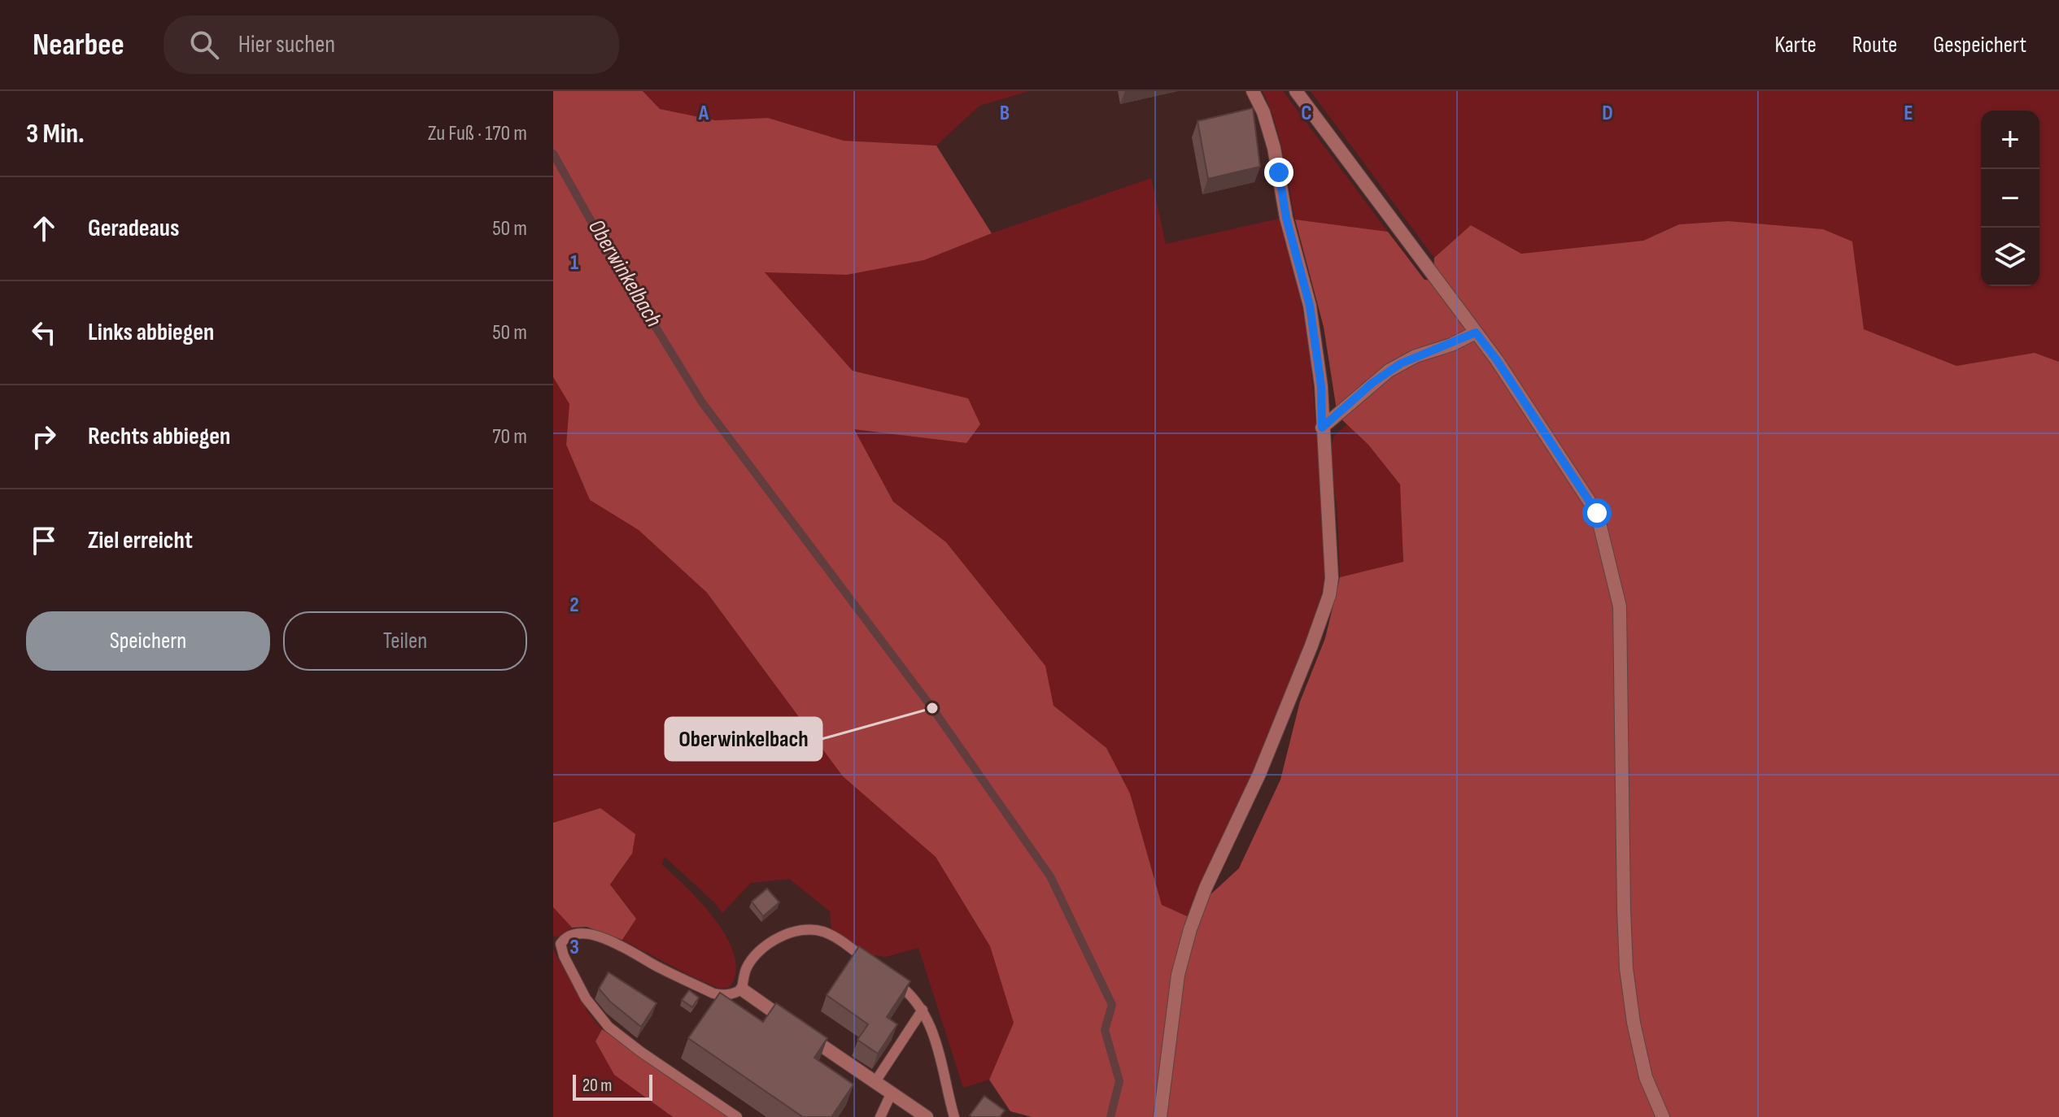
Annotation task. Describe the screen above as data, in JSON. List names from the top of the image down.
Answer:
{
  "water": ["Oberwinkelbach"],
  "places": ["Oberwinkelbach"],
  "scale_bar": "20 m",
  "page": {
    "header": "Nearbee",
    "search": "Hier suchen",
    "nav": ["Karte", "Route", "Gespeichert"],
    "heading": ["3 Min.", "Zu Fuß · 170 m"],
    "map_buttons": ["+", "−"],
    "list": [
      ["Geradeaus", "50 m"],
      ["Links abbiegen", "50 m"],
      ["Rechts abbiegen", "70 m"],
      "Ziel erreicht"
    ],
    "buttons": ["Speichern", "Teilen"],
    "scale": "20 m"
  },
  "grid": {
    "columns": [
      "A",
      "B",
      "C",
      "D",
      "E"
    ],
    "rows": ["1", "2", "3"]
  }
}
